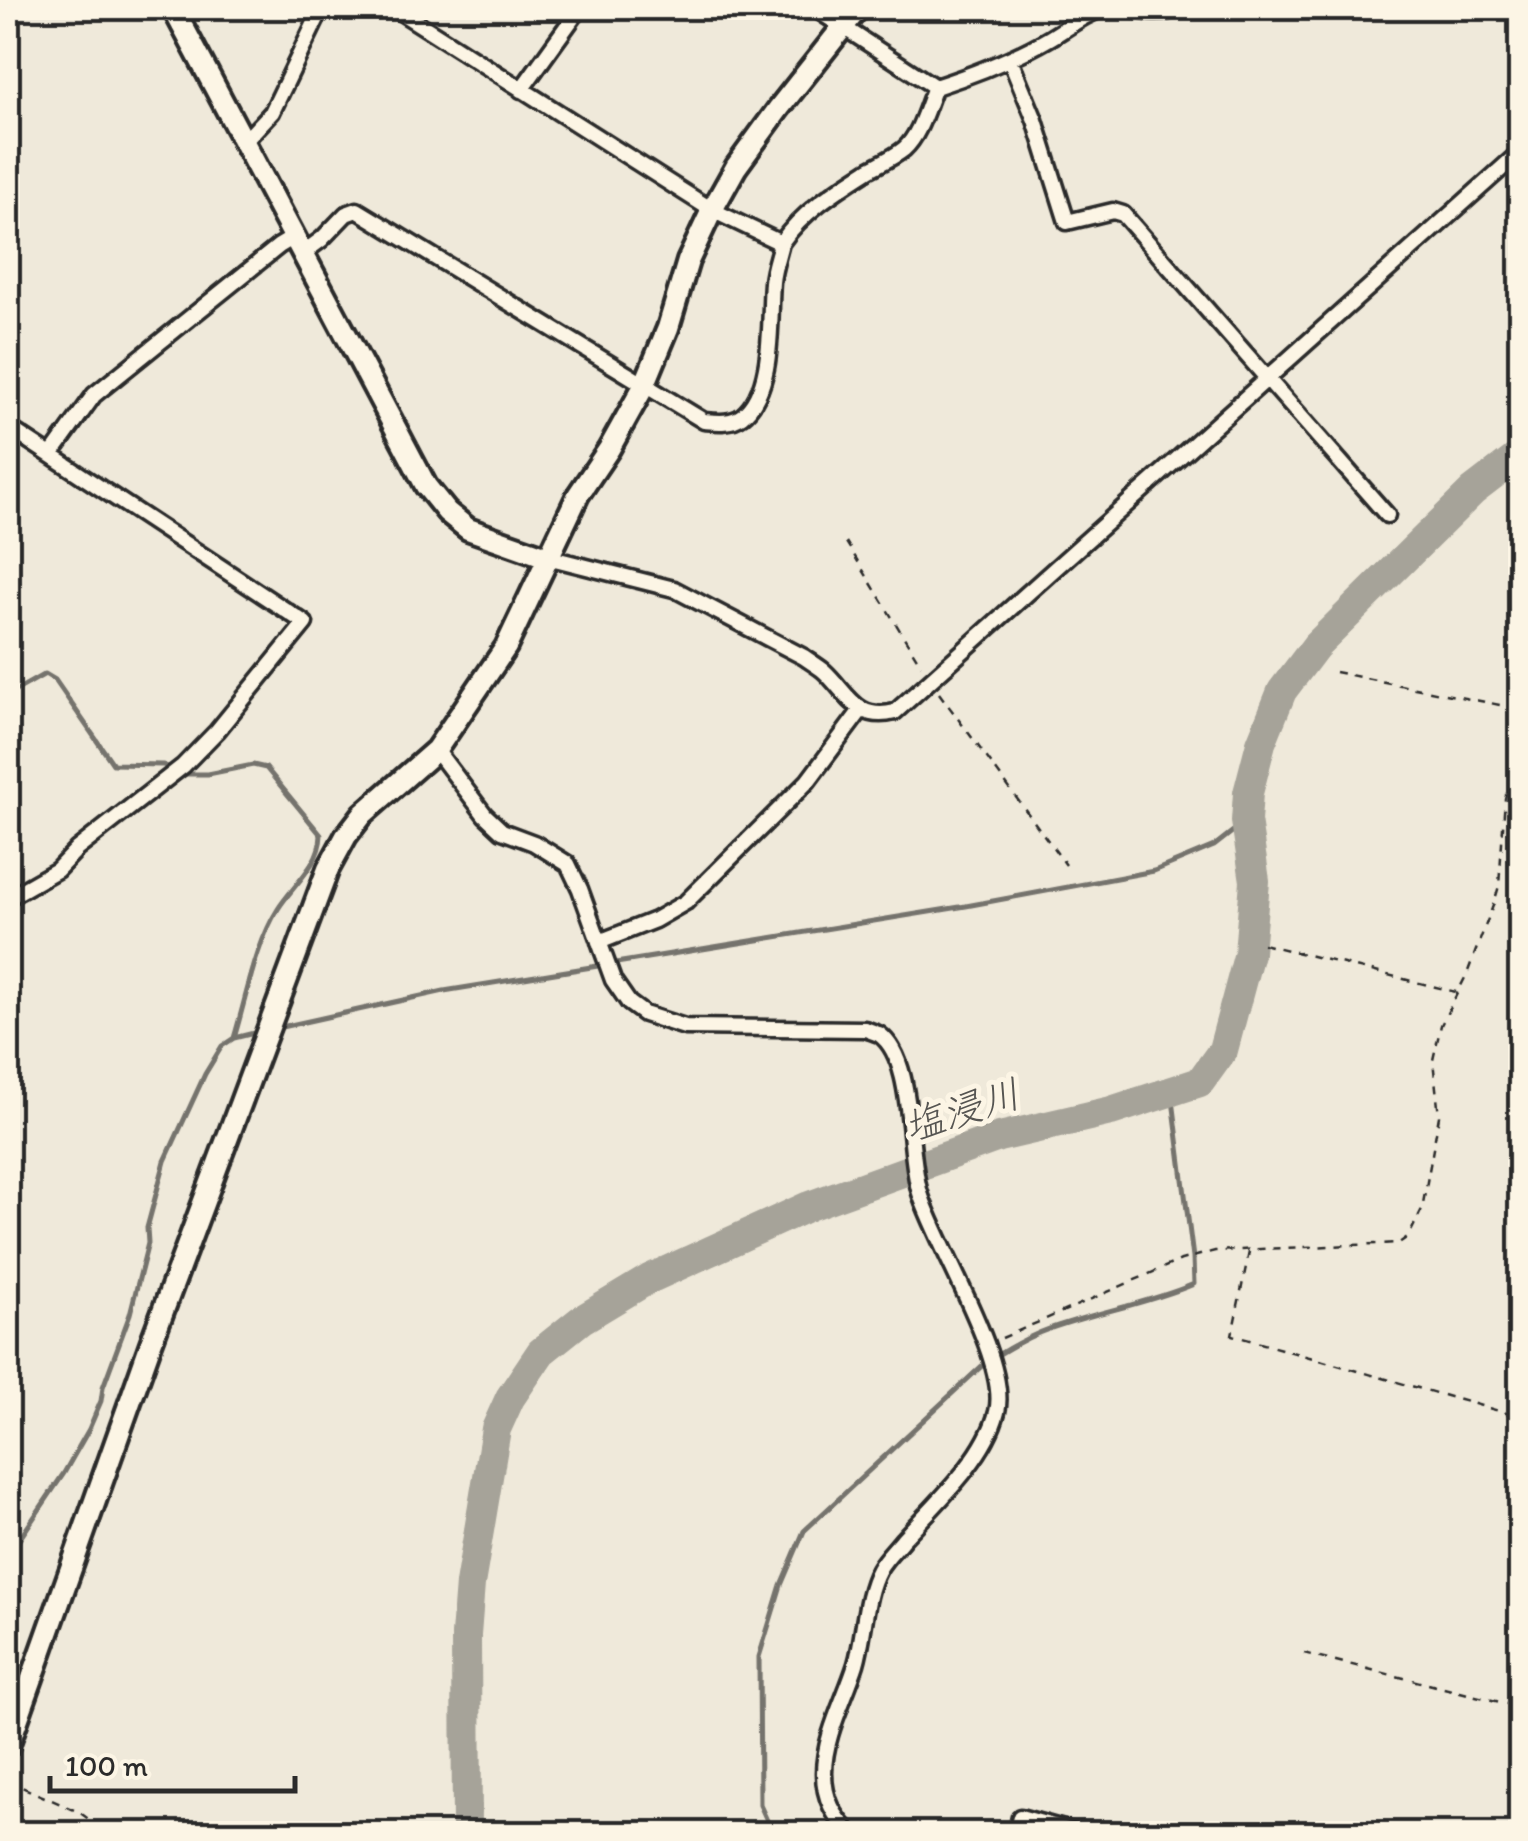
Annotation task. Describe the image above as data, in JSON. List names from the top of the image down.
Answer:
{
  "water": ["塩浸川"],
  "scale_bar": "100 m"
}
